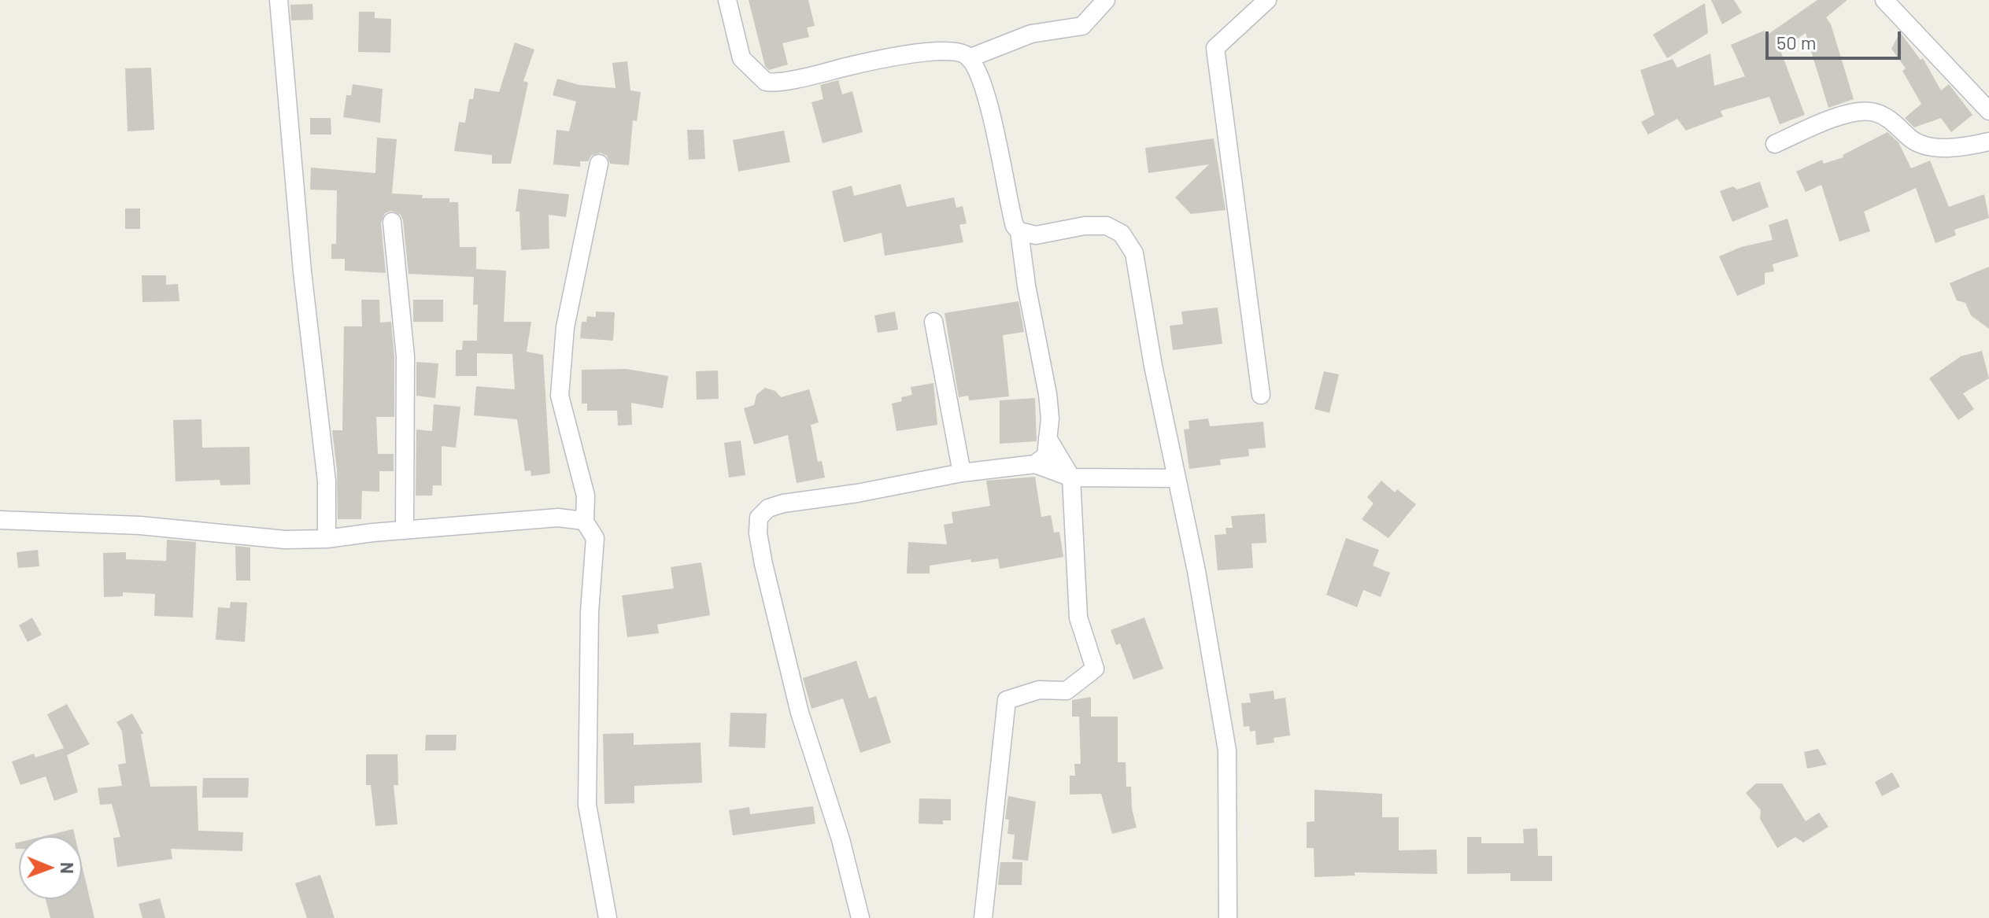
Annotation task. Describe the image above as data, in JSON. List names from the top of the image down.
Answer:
{
  "scale_bar": "50 m",
  "north": "right"
}
